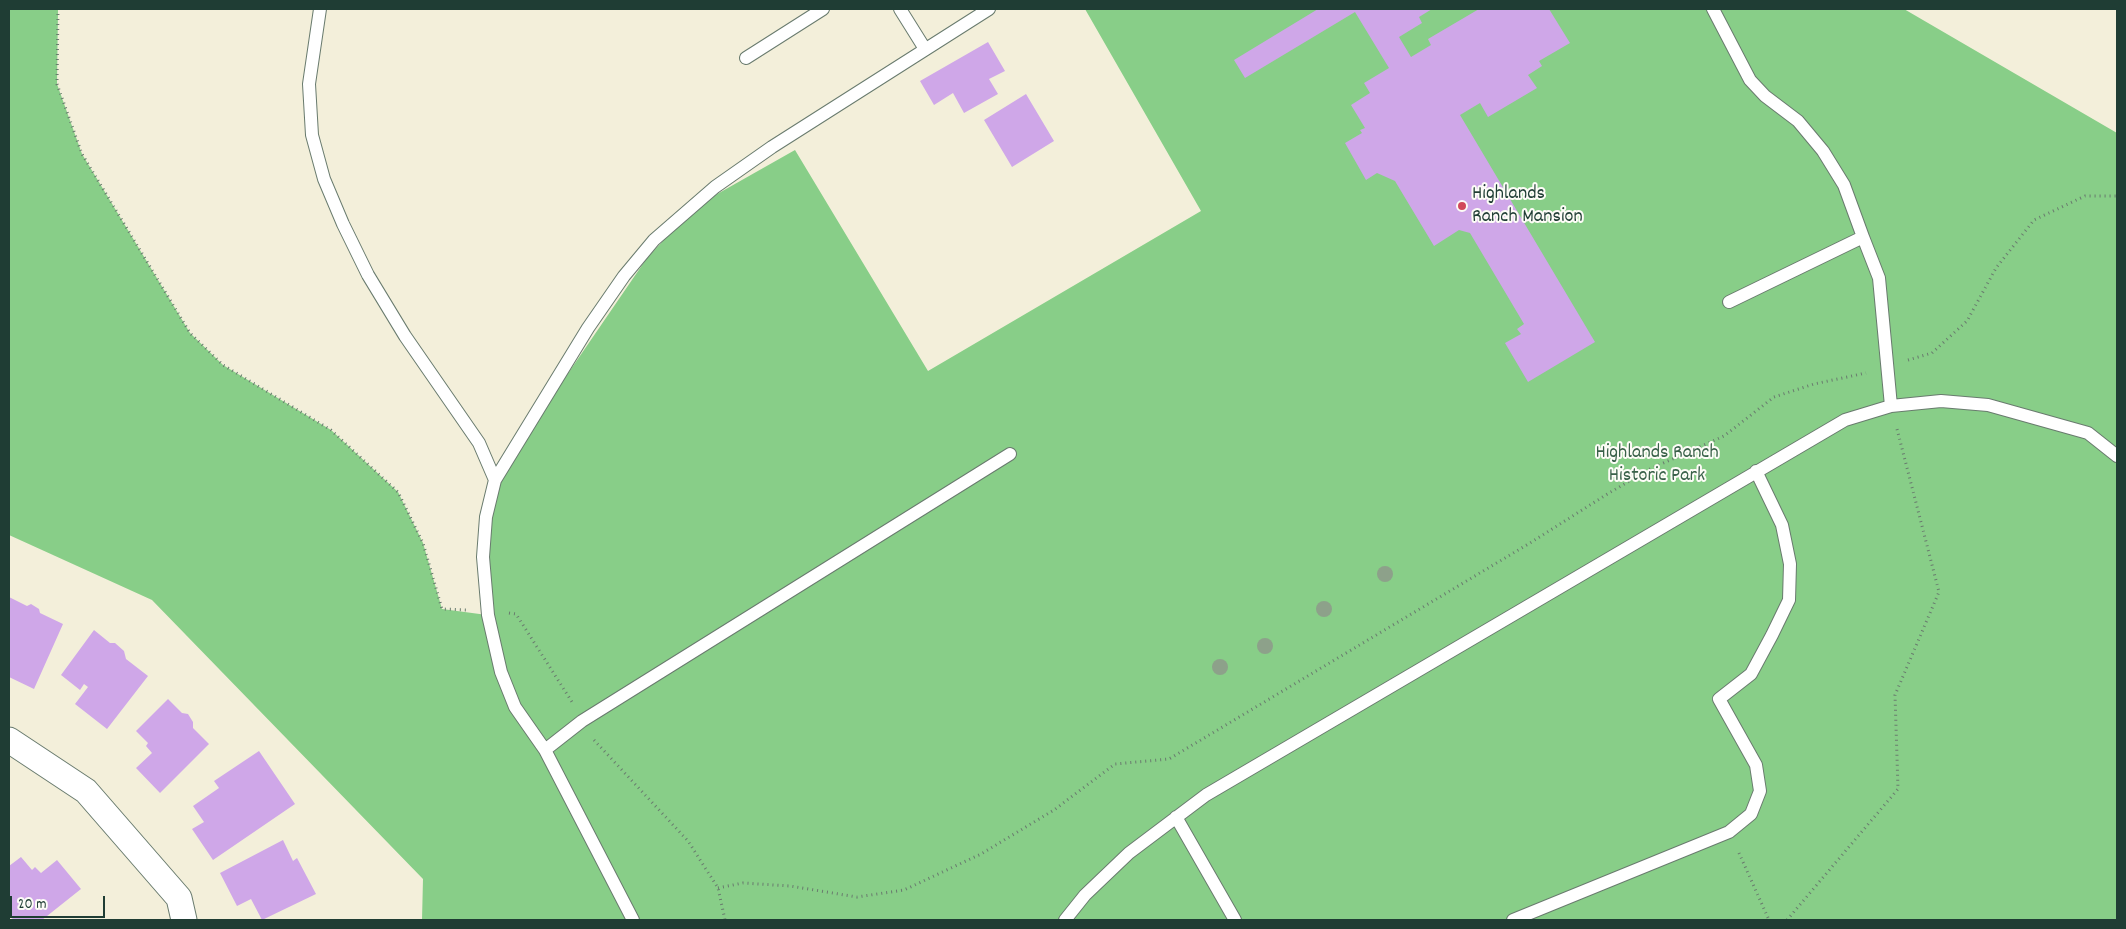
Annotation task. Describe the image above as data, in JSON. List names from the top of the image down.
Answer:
{
  "parks": ["Highlands Ranch Historic Park"],
  "places": ["Highlands Ranch Mansion"],
  "scale_bar": "20 m"
}
